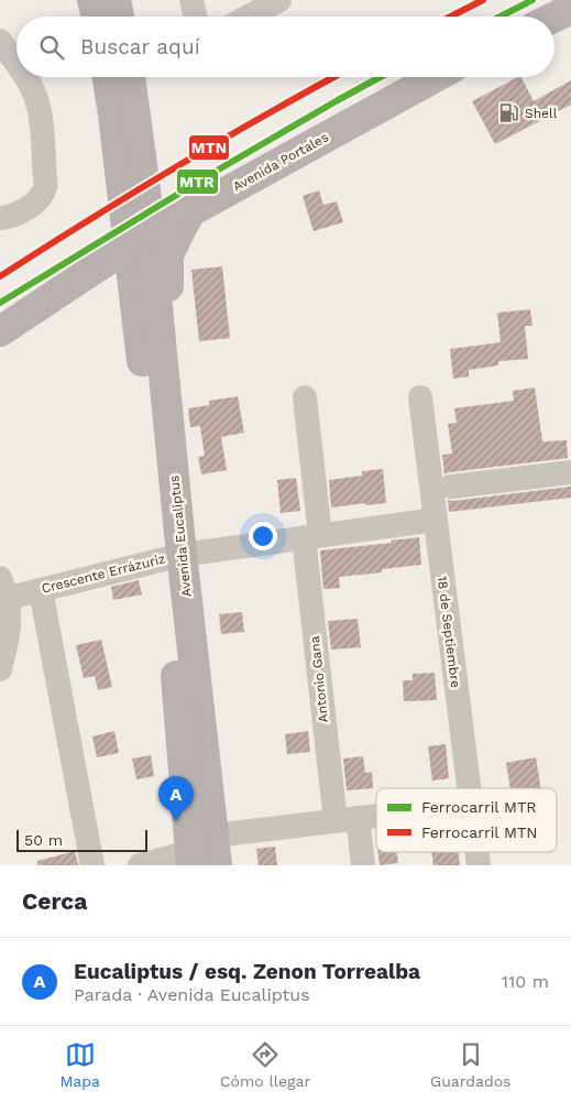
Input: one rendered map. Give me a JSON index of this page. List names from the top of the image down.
{
  "streets": {
    "main road": ["Avenida Portales", "Avenida Eucaliptus"],
    "street": ["Crescente Errázuriz", "18 de Septiembre", "Antonio Gana"]
  },
  "crossings": [
    ["Avenida Portales", "Avenida Eucaliptus"],
    ["Avenida Eucaliptus", "Crescente Errázuriz"],
    ["Crescente Errázuriz", "18 de Septiembre"],
    ["Crescente Errázuriz", "Antonio Gana"]
  ],
  "places": {
    "fuel station": ["Shell"]
  },
  "lines": ["rail line MTR", "rail line MTN"],
  "legend": ["Ferrocarril MTR", "Ferrocarril MTN"],
  "scale_bar": "50 m",
  "page": {
    "search": "Buscar aquí",
    "pins": "A",
    "scale": "50 m",
    "heading": "Cerca",
    "list": [
      {
        "mark": "A",
        "name": "Eucaliptus / esq. Zenon Torrealba",
        "note": "Parada · Avenida Eucaliptus",
        "value": "110 m"
      }
    ],
    "nav": ["Mapa", "Cómo llegar", "Guardados"]
  }
}
